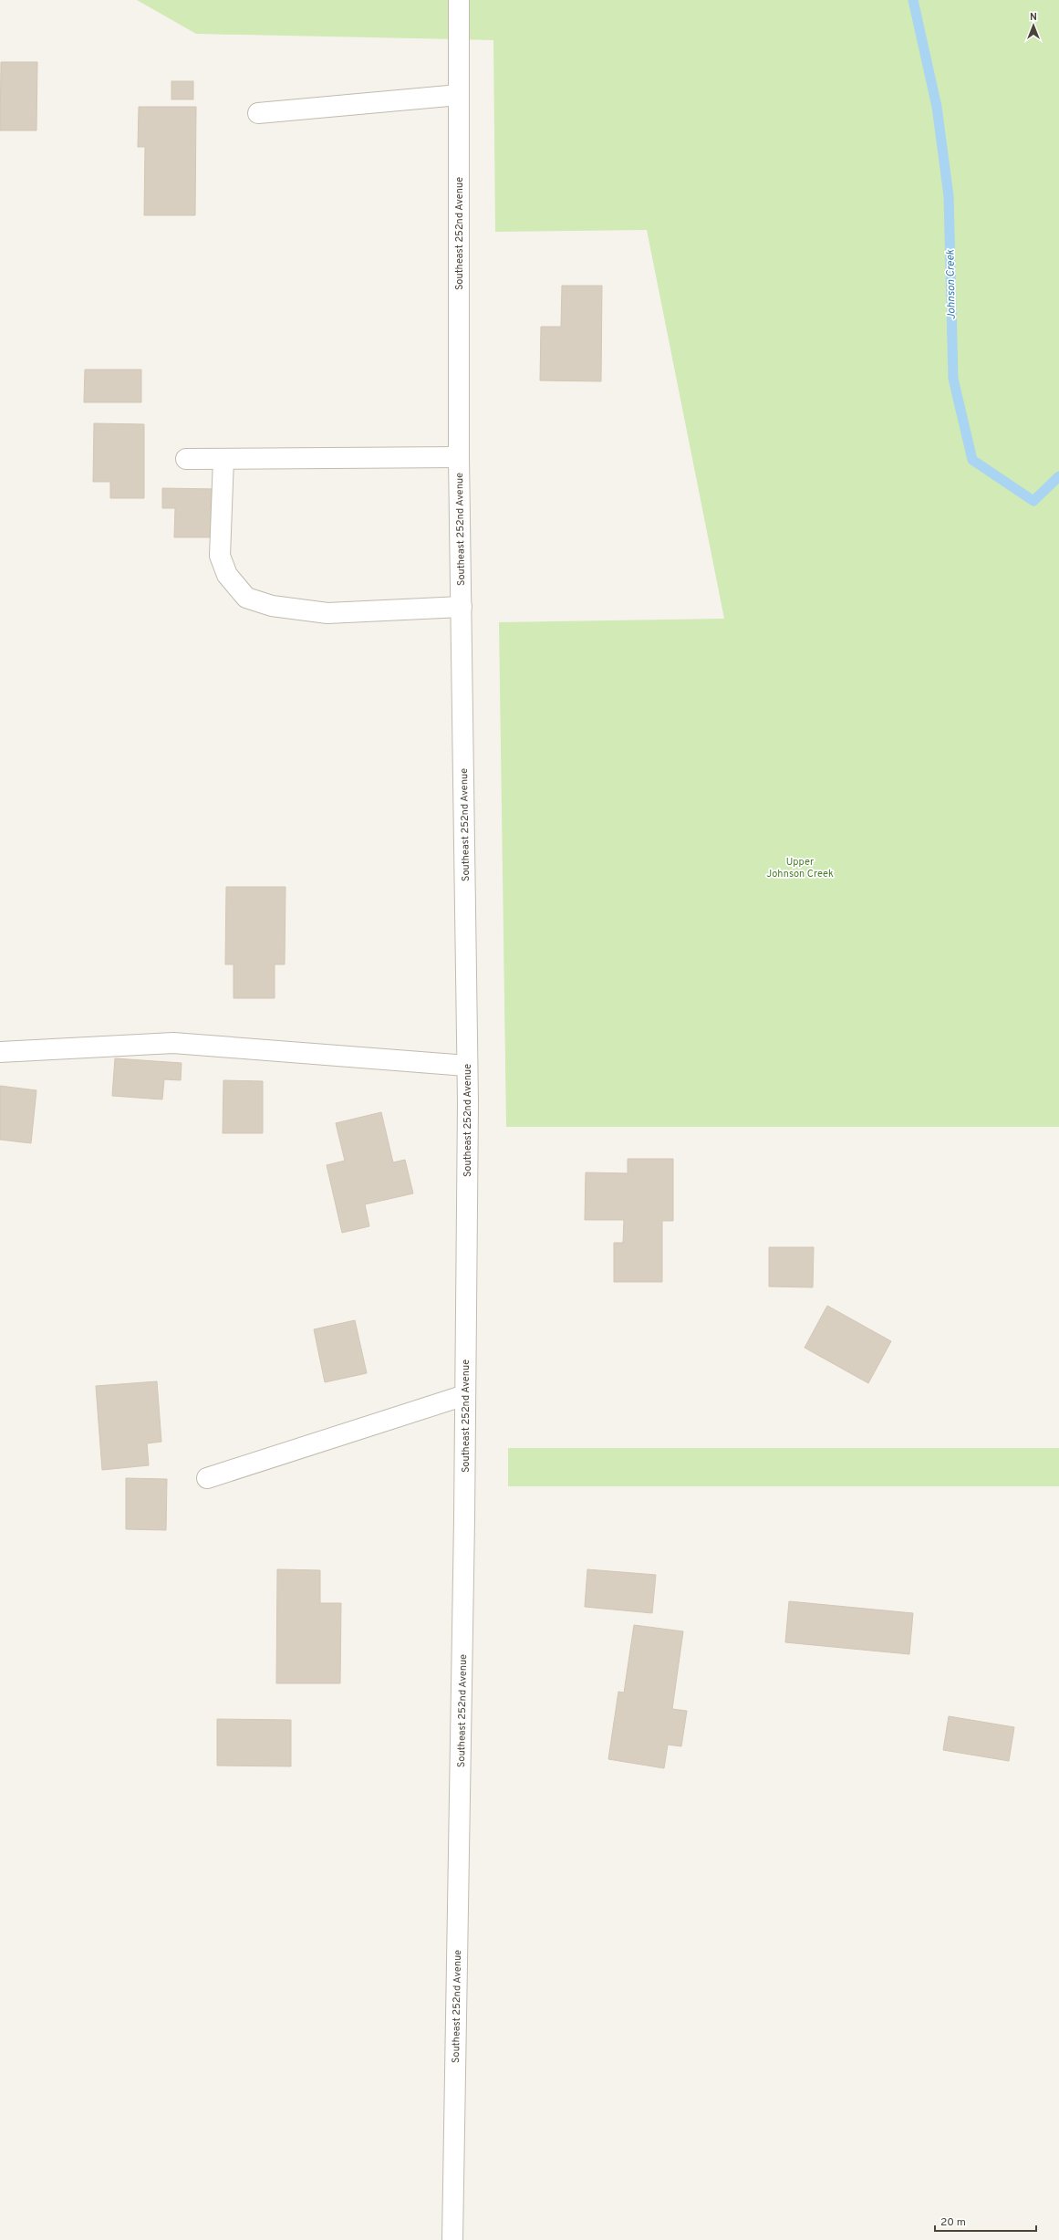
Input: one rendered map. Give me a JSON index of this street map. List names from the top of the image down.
{
  "streets": {
    "street": ["Southeast 252nd Avenue"]
  },
  "water": ["Johnson Creek"],
  "parks": ["Upper Johnson Creek"],
  "scale_bar": "20 m",
  "north": "top"
}
